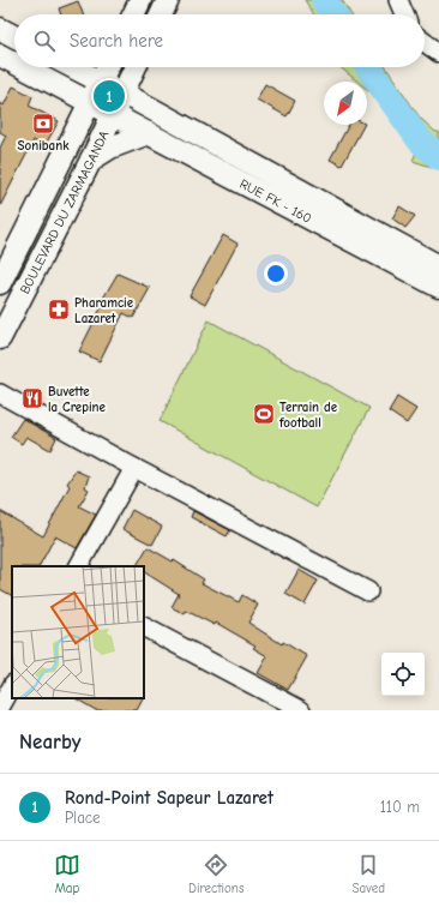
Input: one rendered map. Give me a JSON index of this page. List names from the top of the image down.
{
  "streets": {
    "main road": ["RUE FK - 160", "BOULEVARD DU ZARMAGANDA"]
  },
  "crossings": [
    ["RUE FK - 160", "BOULEVARD DU ZARMAGANDA"]
  ],
  "places": {
    "bank": ["Sonibank"],
    "pharmacy": ["Pharamcie Lazaret"],
    "restaurant": ["Buvette la Crepine"],
    "sports": ["Terrain de football"]
  },
  "north": "bottom left",
  "page": {
    "search": "Search here",
    "pins": "1",
    "heading": "Nearby",
    "list": [
      {
        "mark": "1",
        "name": "Rond-Point Sapeur Lazaret",
        "note": "Place",
        "value": "110 m"
      }
    ],
    "nav": ["Map", "Directions", "Saved"]
  }
}
